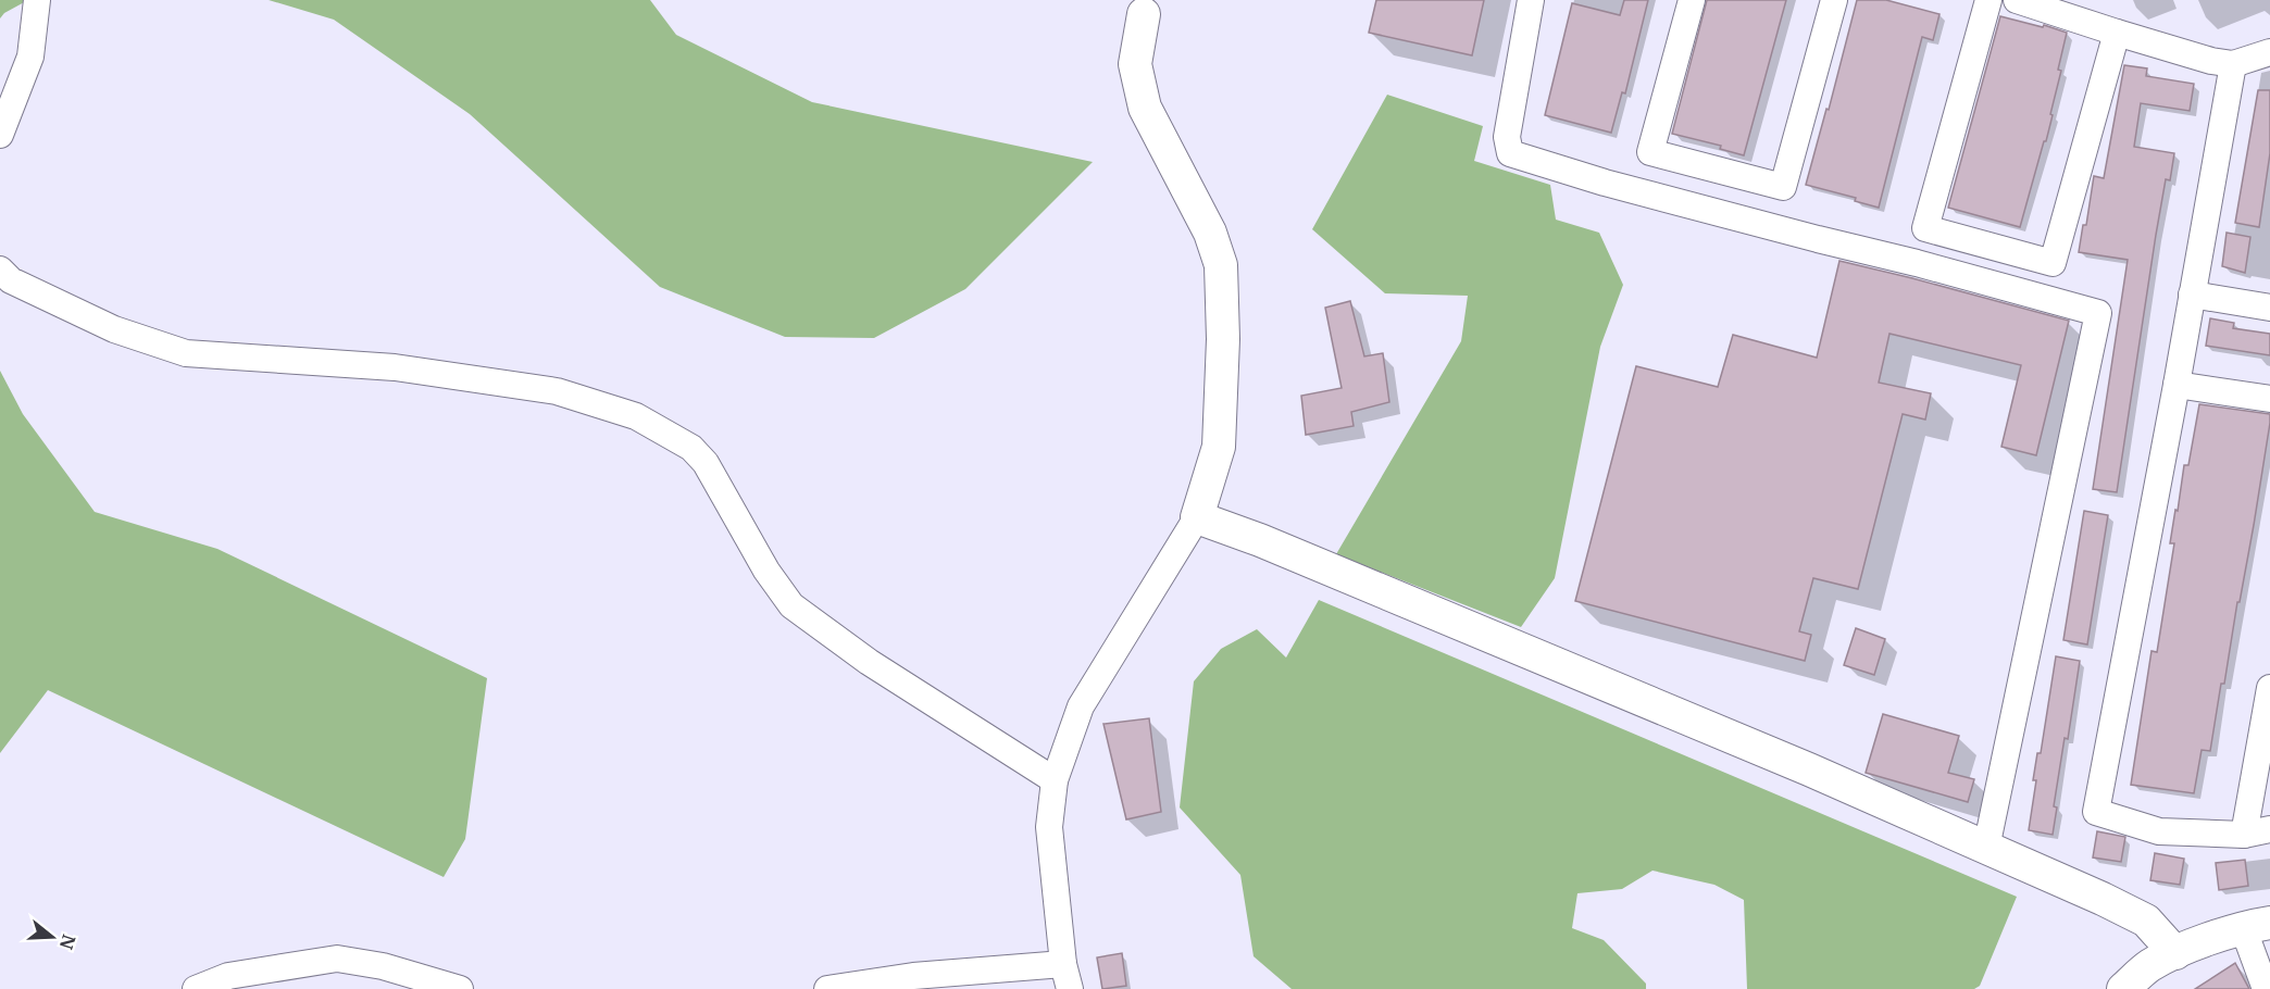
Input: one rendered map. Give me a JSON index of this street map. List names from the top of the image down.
{
  "north": "right"
}
